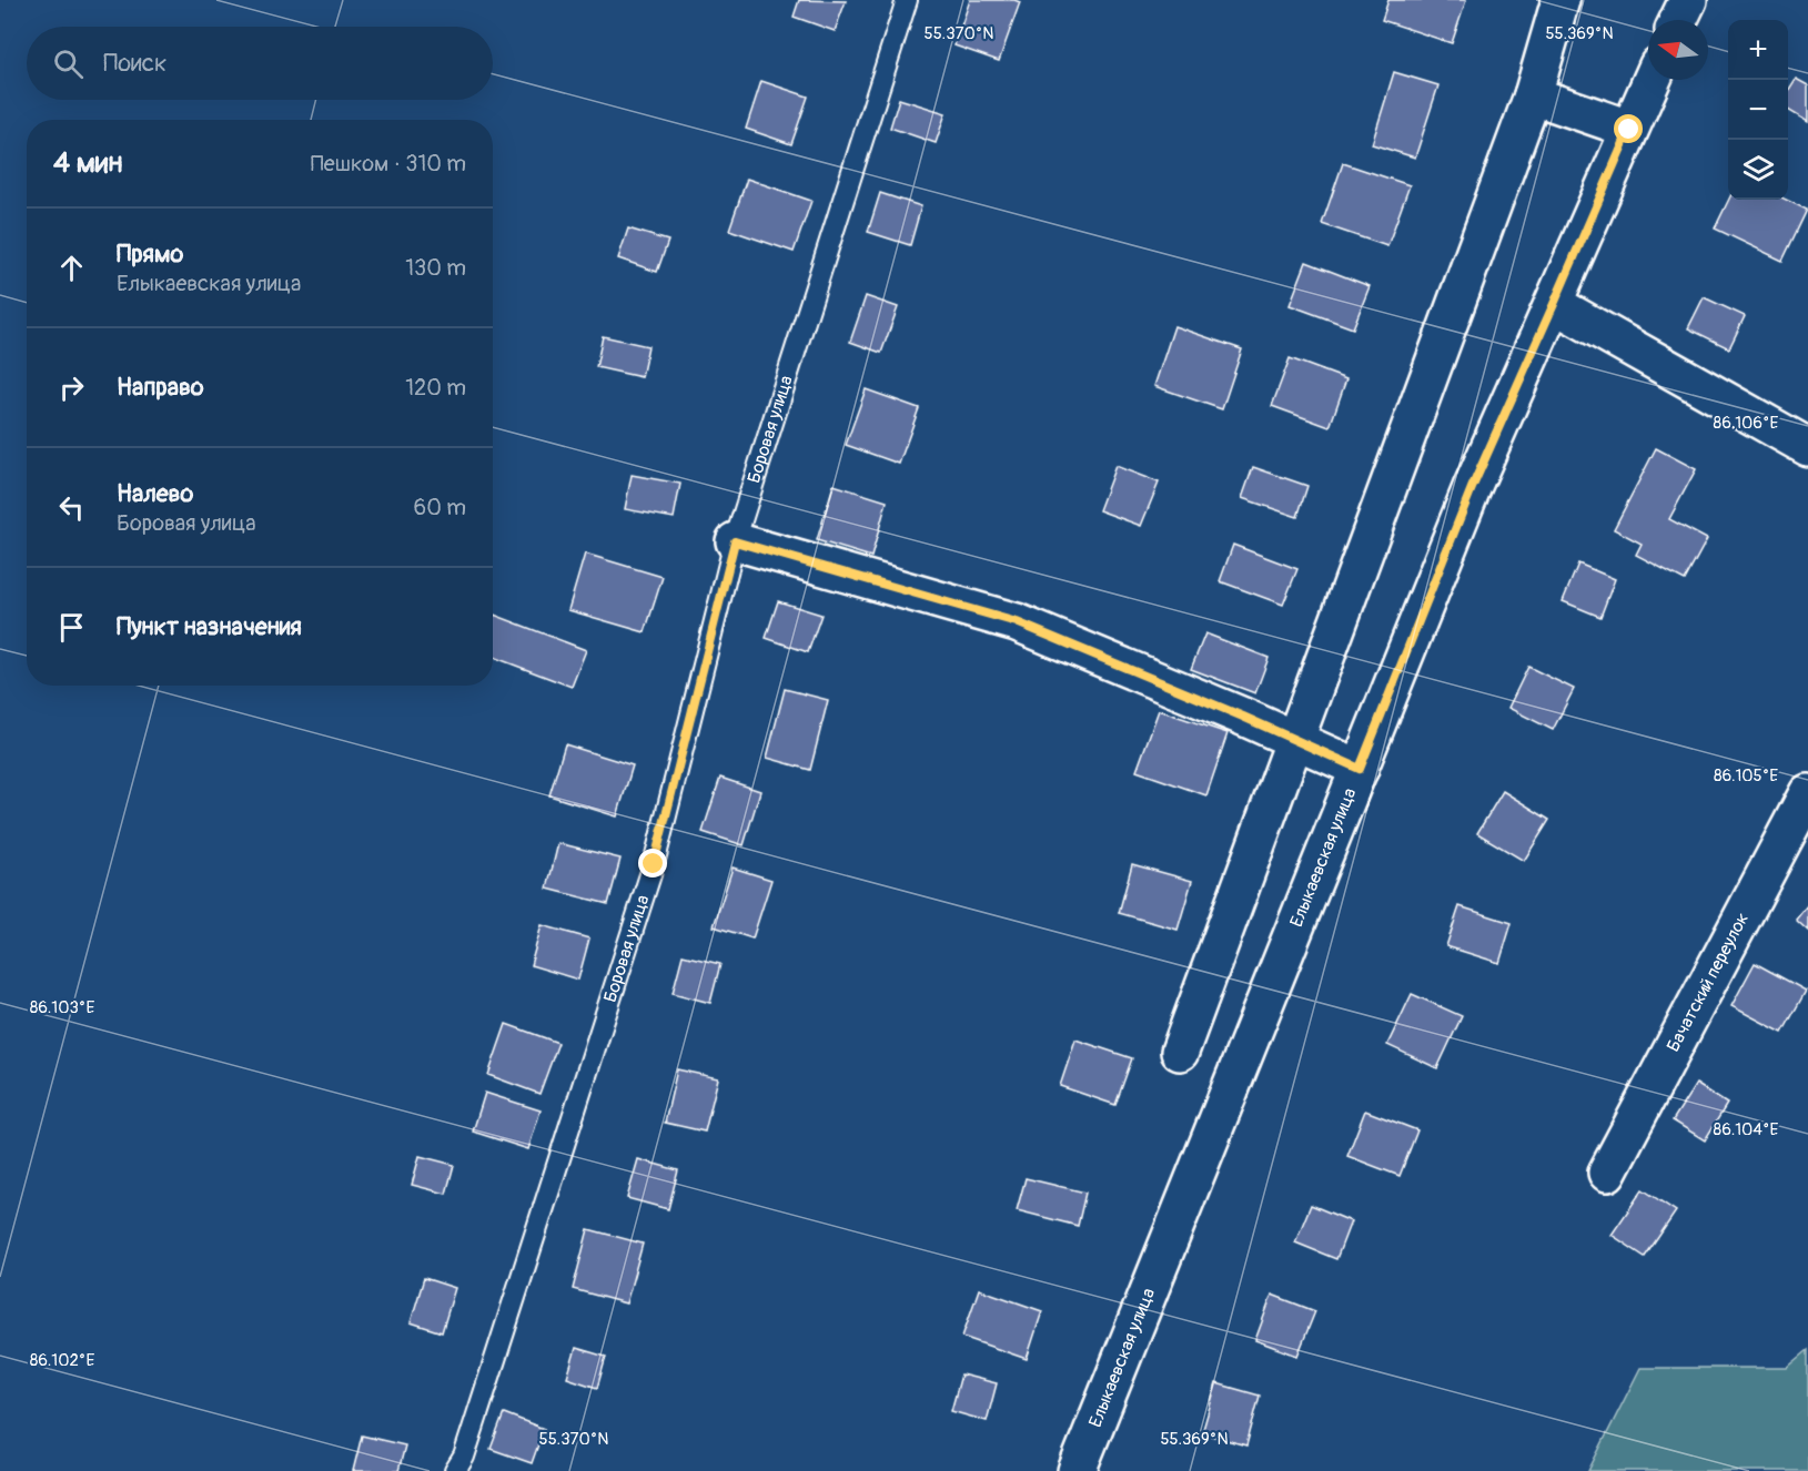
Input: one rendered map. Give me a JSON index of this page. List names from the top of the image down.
{
  "streets": {
    "street": ["Елыкаевская улица", "Бачатский переулок"],
    "lane": ["Боровая улица"]
  },
  "north": "left",
  "page": {
    "map_buttons": ["+", "−"],
    "search": "Поиск",
    "heading": ["4 мин", "Пешком · 310 m"],
    "list": [
      ["Прямо", "Елыкаевская улица", "130 m"],
      ["Направо", "120 m"],
      ["Налево", "Боровая улица", "60 m"],
      "Пункт назначения"
    ]
  },
  "coordinates": [
    "55.370°N",
    "55.369°N",
    "86.106°E",
    "86.105°E",
    "86.103°E",
    "86.104°E",
    "86.102°E"
  ]
}
